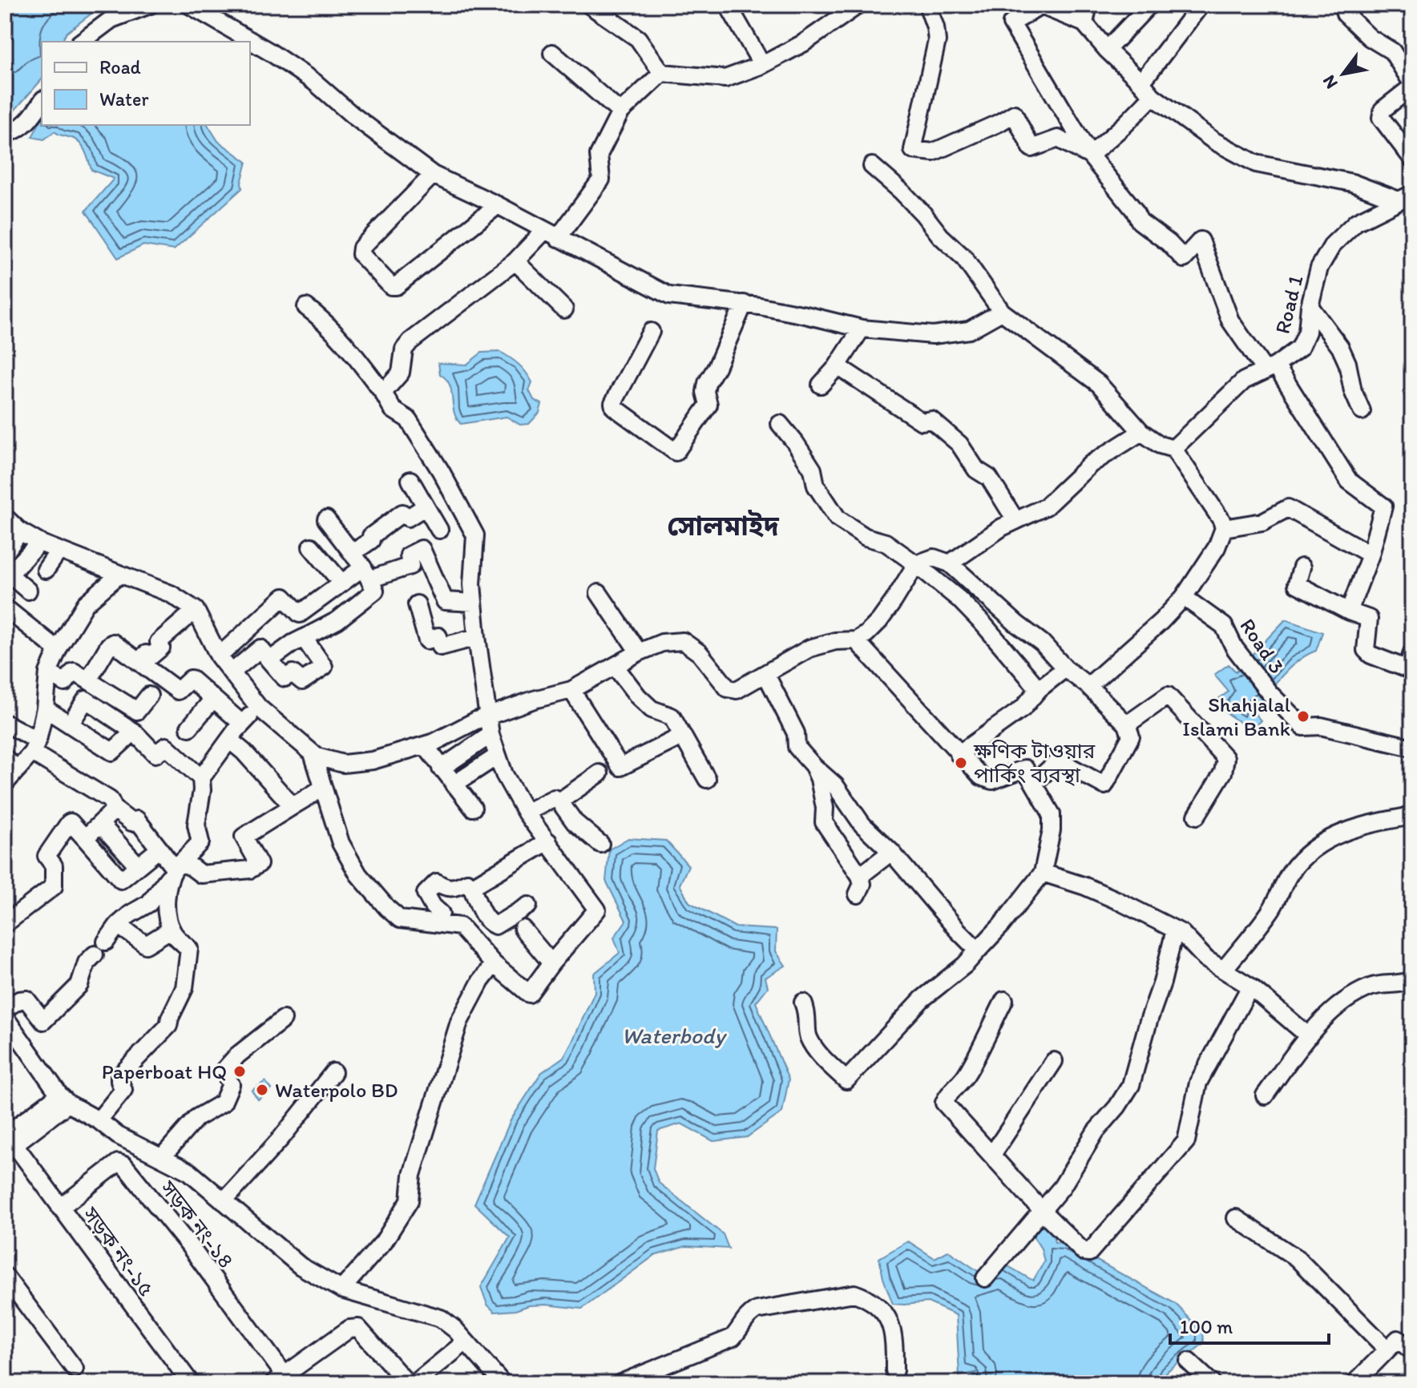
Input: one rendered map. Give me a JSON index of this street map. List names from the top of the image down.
{
  "streets": {
    "street": [
      "Road 1",
      "Road 3",
      "সড়ক নং-১৪",
      "সড়ক নং-১৫"
    ]
  },
  "crossings": [
    ["সড়ক নং-১৪", "সড়ক নং-১৫"]
  ],
  "districts": ["সোলমাইদ"],
  "water": ["Waterbody"],
  "places": [
    "Shahjalal Islami Bank",
    "ক্ষণিক টাওয়ার পার্কিং ব্যবস্থা",
    "Paperboat HQ",
    "Waterpolo BD"
  ],
  "legend": ["Road", "Water"],
  "scale_bar": "100 m",
  "north": "bottom left"
}
